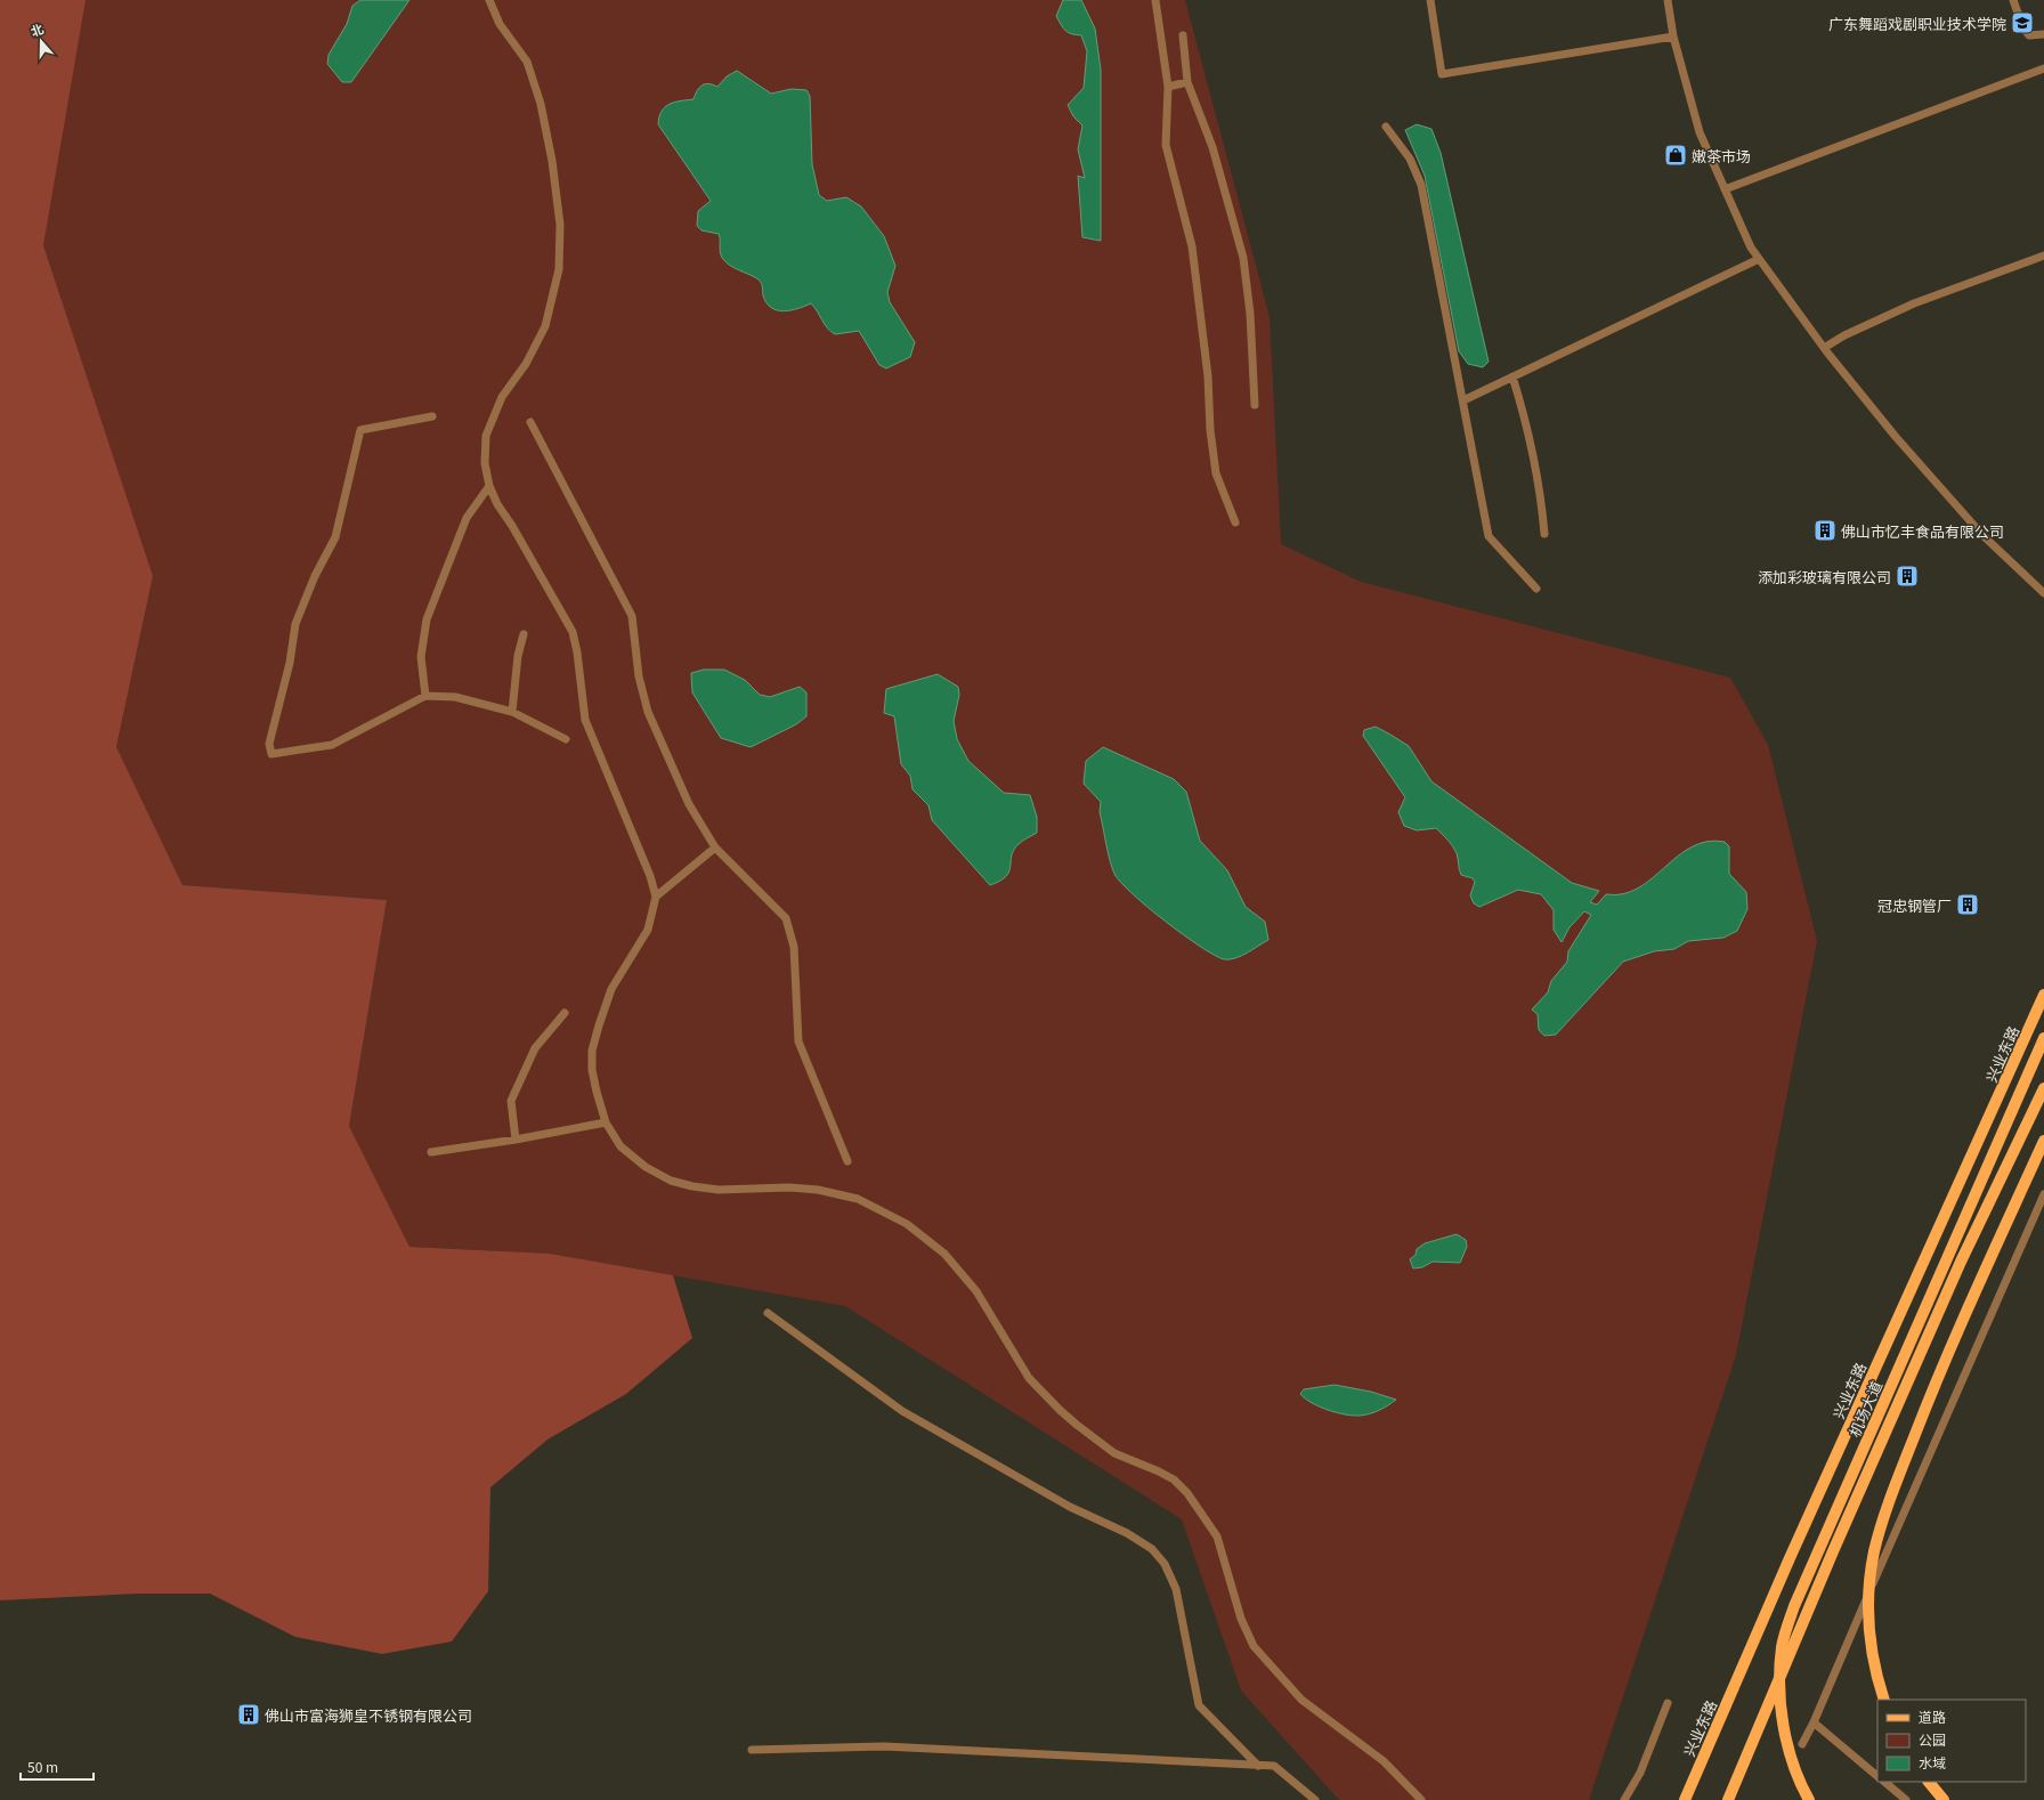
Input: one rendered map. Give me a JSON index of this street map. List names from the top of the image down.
{
  "streets": {
    "main road": ["兴业东路", "机场大道"]
  },
  "places": {
    "school or university": ["广东舞蹈戏剧职业技术学院"],
    "shop": ["嫩茶市场"],
    "building": [
      "佛山市忆丰食品有限公司",
      "添加彩玻璃有限公司",
      "冠忠钢管厂",
      "佛山市富海狮皇不锈钢有限公司"
    ]
  },
  "legend": ["道路", "公园", "水域"],
  "scale_bar": "50 m",
  "north": "top"
}
